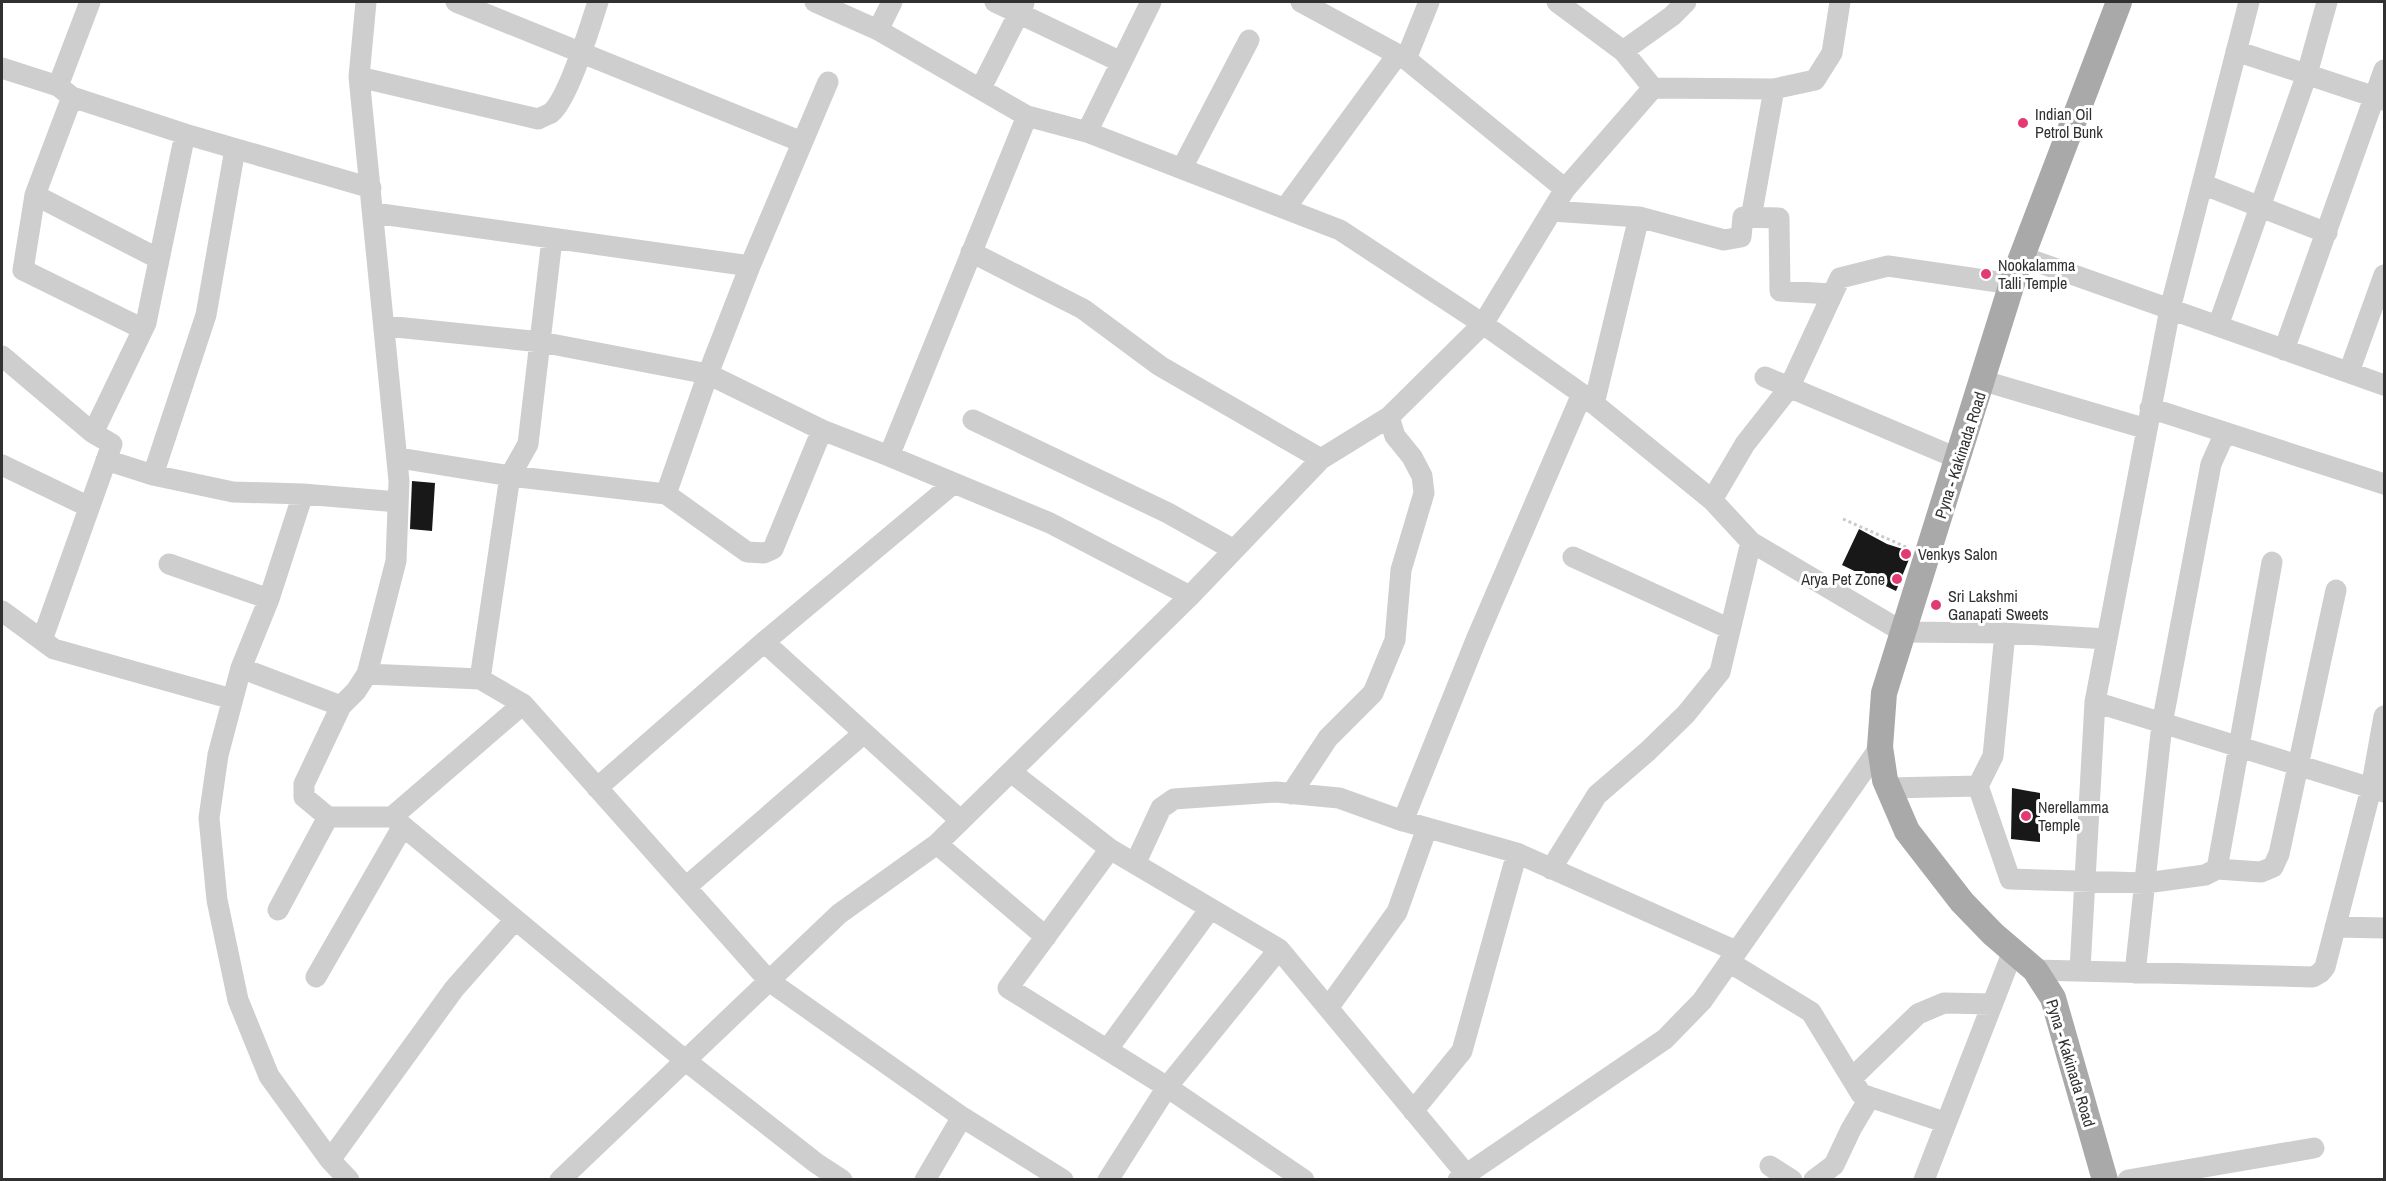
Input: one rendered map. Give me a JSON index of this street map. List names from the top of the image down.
{
  "streets": {
    "main road": ["Pyna - Kakinada Road"]
  },
  "places": [
    "Indian Oil Petrol Bunk",
    "Nookalamma Talli Temple",
    "Venkys Salon",
    "Arya Pet Zone",
    "Sri Lakshmi Ganapati Sweets",
    "Nerellamma Temple"
  ]
}
